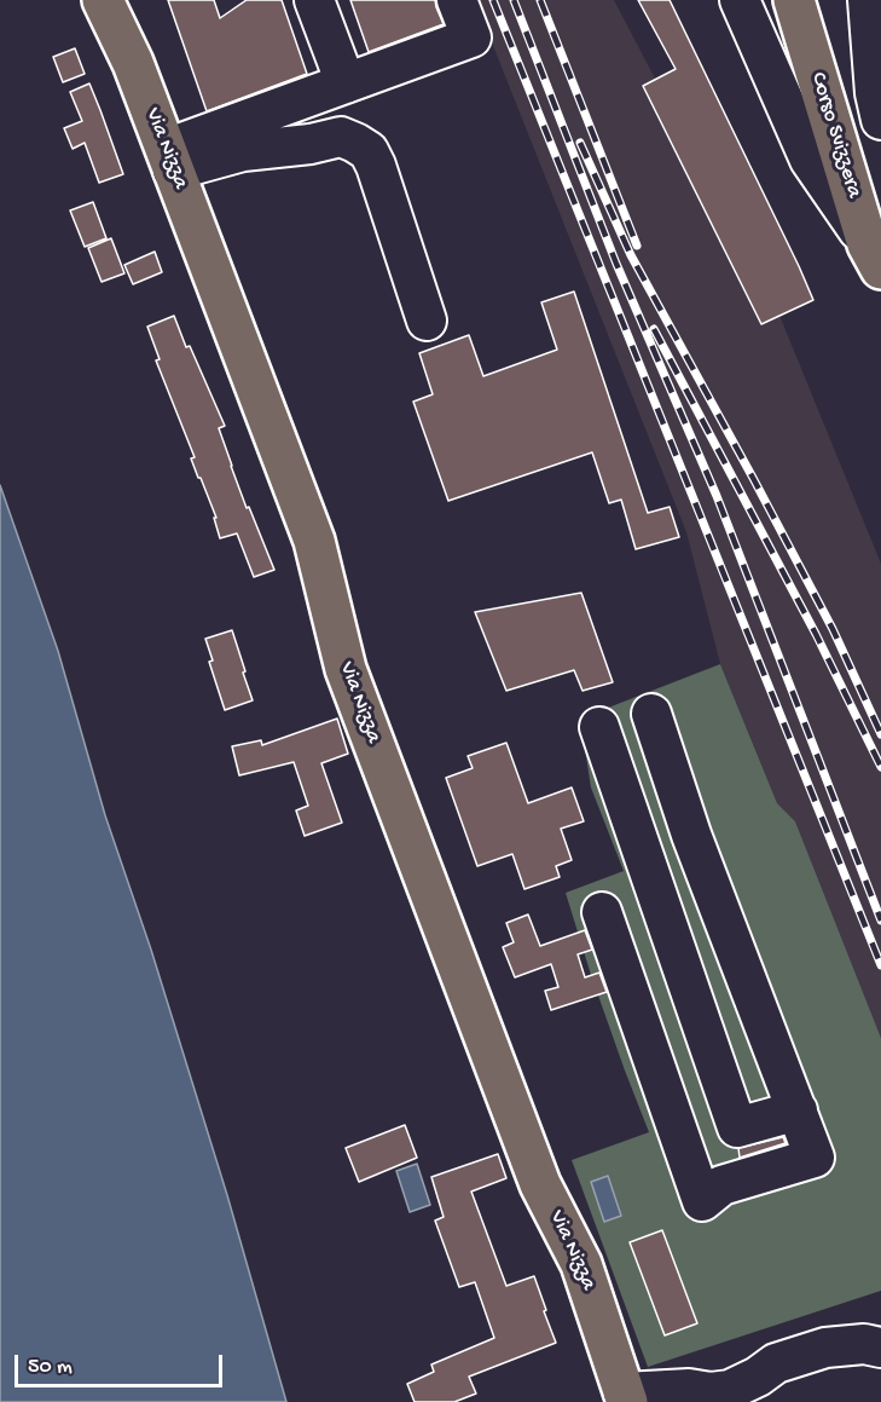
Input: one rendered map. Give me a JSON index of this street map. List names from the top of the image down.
{
  "streets": {
    "main road": ["Corso Svizzera", "Via Nizza"]
  },
  "scale_bar": "50 m"
}
